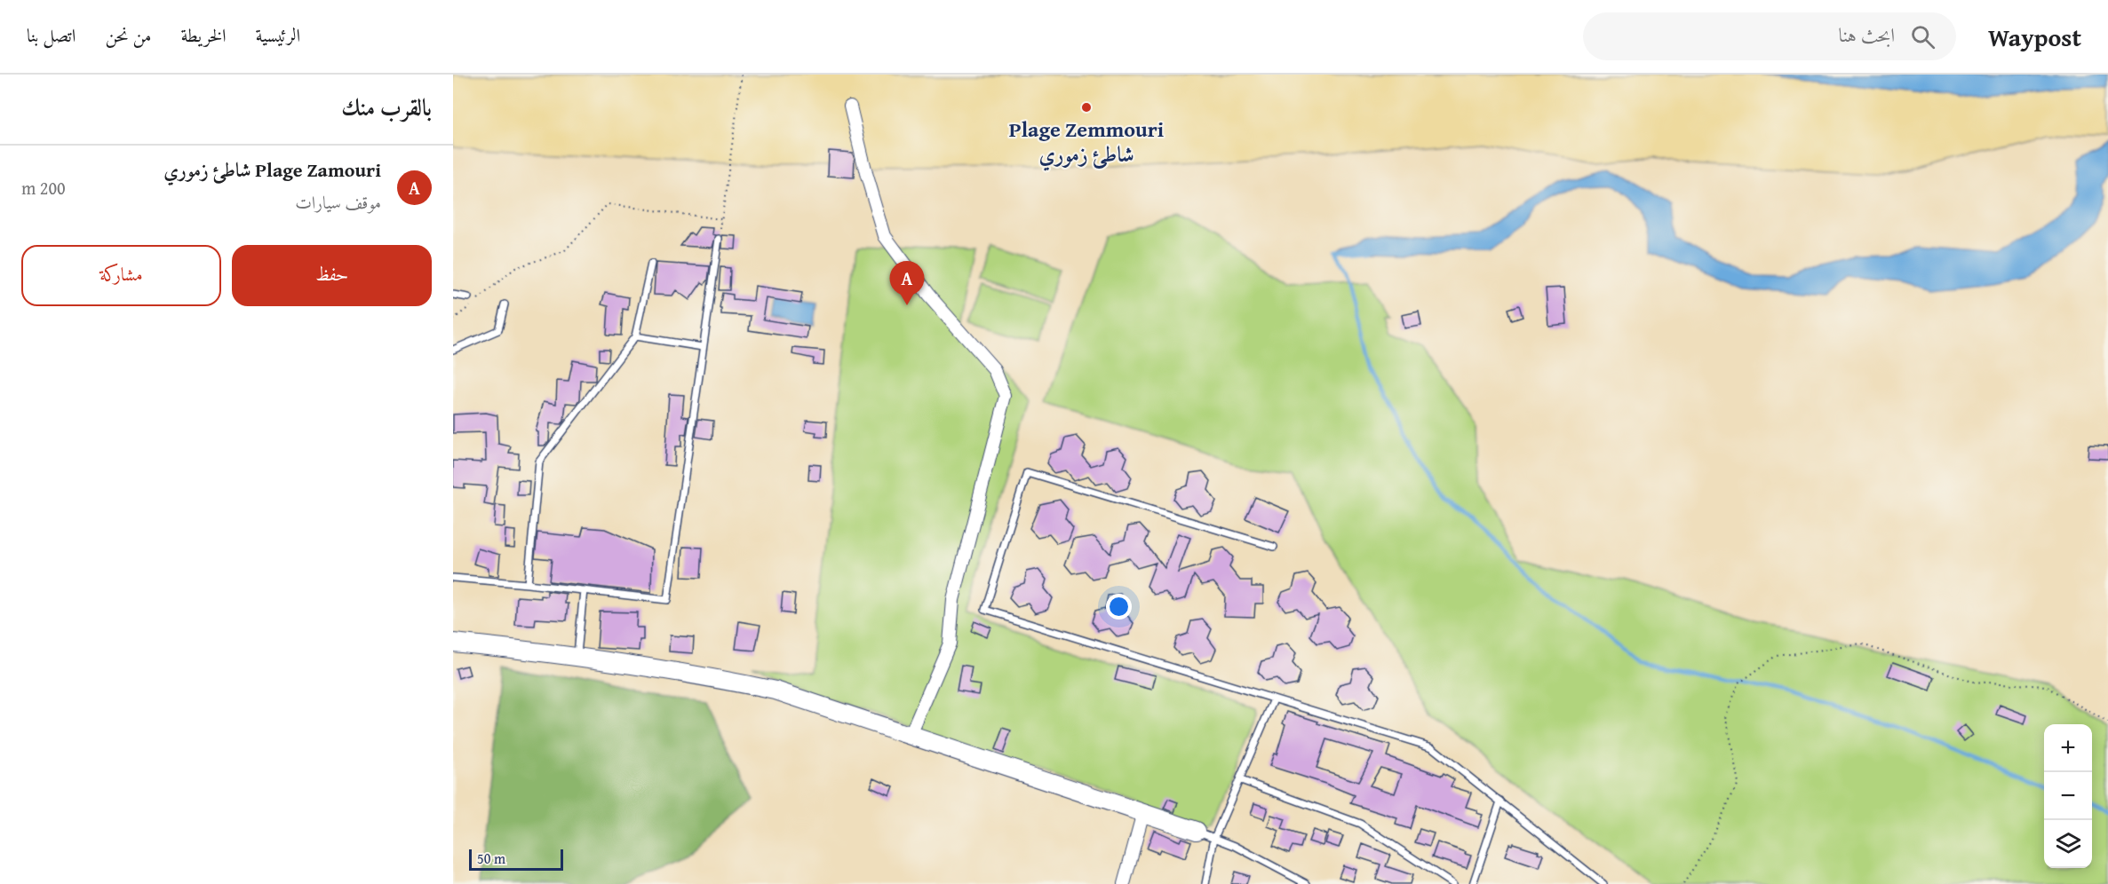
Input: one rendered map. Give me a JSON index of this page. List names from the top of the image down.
{
  "places": ["Plage Zemmouri شاطئ زموري"],
  "scale_bar": "50 m",
  "page": {
    "header": "Waypost",
    "search": "ابحث هنا",
    "nav": [
      "الرئيسية",
      "الخريطة",
      "من نحن",
      "اتصل بنا"
    ],
    "heading": "بالقرب منك",
    "list": [
      {
        "mark": "A",
        "name": "Plage Zamouri شاطئ زموري",
        "note": "موقف سيارات",
        "value": "200 m"
      }
    ],
    "buttons": ["حفظ", "مشاركة"],
    "pins": "A",
    "map_buttons": ["+", "−"],
    "scale": "50 m"
  }
}
